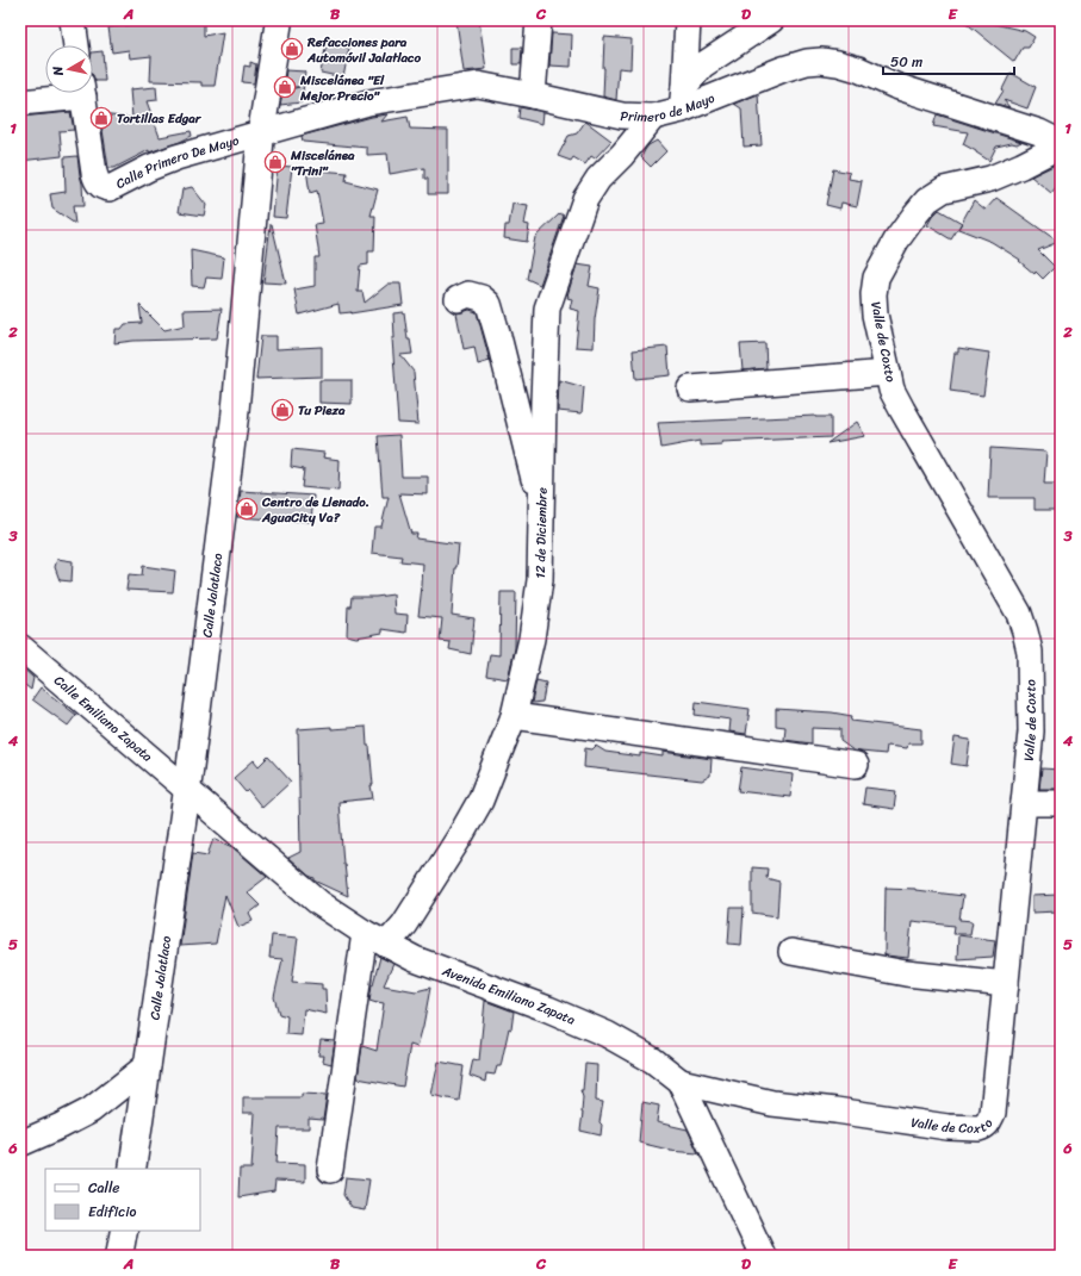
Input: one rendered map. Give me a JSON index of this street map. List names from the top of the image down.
{
  "streets": {
    "main road": ["Calle Jalatlaco"],
    "street": [
      "Primero de Mayo",
      "Calle Primero De Mayo",
      "Valle de Coxto",
      "12 de Diciembre",
      "Calle Emiliano Zapata",
      "Avenida Emiliano Zapata"
    ]
  },
  "crossings": [
    ["Primero de Mayo", "Calle Primero De Mayo"],
    ["Primero de Mayo", "Valle de Coxto"],
    ["Primero de Mayo", "12 de Diciembre"],
    ["Primero de Mayo", "Calle Jalatlaco"],
    ["Calle Primero De Mayo", "Calle Jalatlaco"],
    ["Valle de Coxto", "Avenida Emiliano Zapata"],
    ["12 de Diciembre", "Avenida Emiliano Zapata"],
    ["Calle Jalatlaco", "Calle Emiliano Zapata"],
    ["Calle Jalatlaco", "Avenida Emiliano Zapata"],
    ["Calle Emiliano Zapata", "Avenida Emiliano Zapata"]
  ],
  "places": {
    "shop": [
      "Refacciones para Automóvil Jalatlaco",
      "Miscelánea \"El Mejor Precio\"",
      "Tortillas Edgar",
      "Miscelánea \"Trini\"",
      "Tu Pieza",
      "Centro de Llenado. AguaCity Va?"
    ]
  },
  "legend": ["Calle", "Edificio"],
  "scale_bar": "50 m",
  "north": "left",
  "grid": {
    "columns": [
      "A",
      "B",
      "C",
      "D",
      "E"
    ],
    "rows": [
      "1",
      "2",
      "3",
      "4",
      "5",
      "6"
    ]
  }
}
